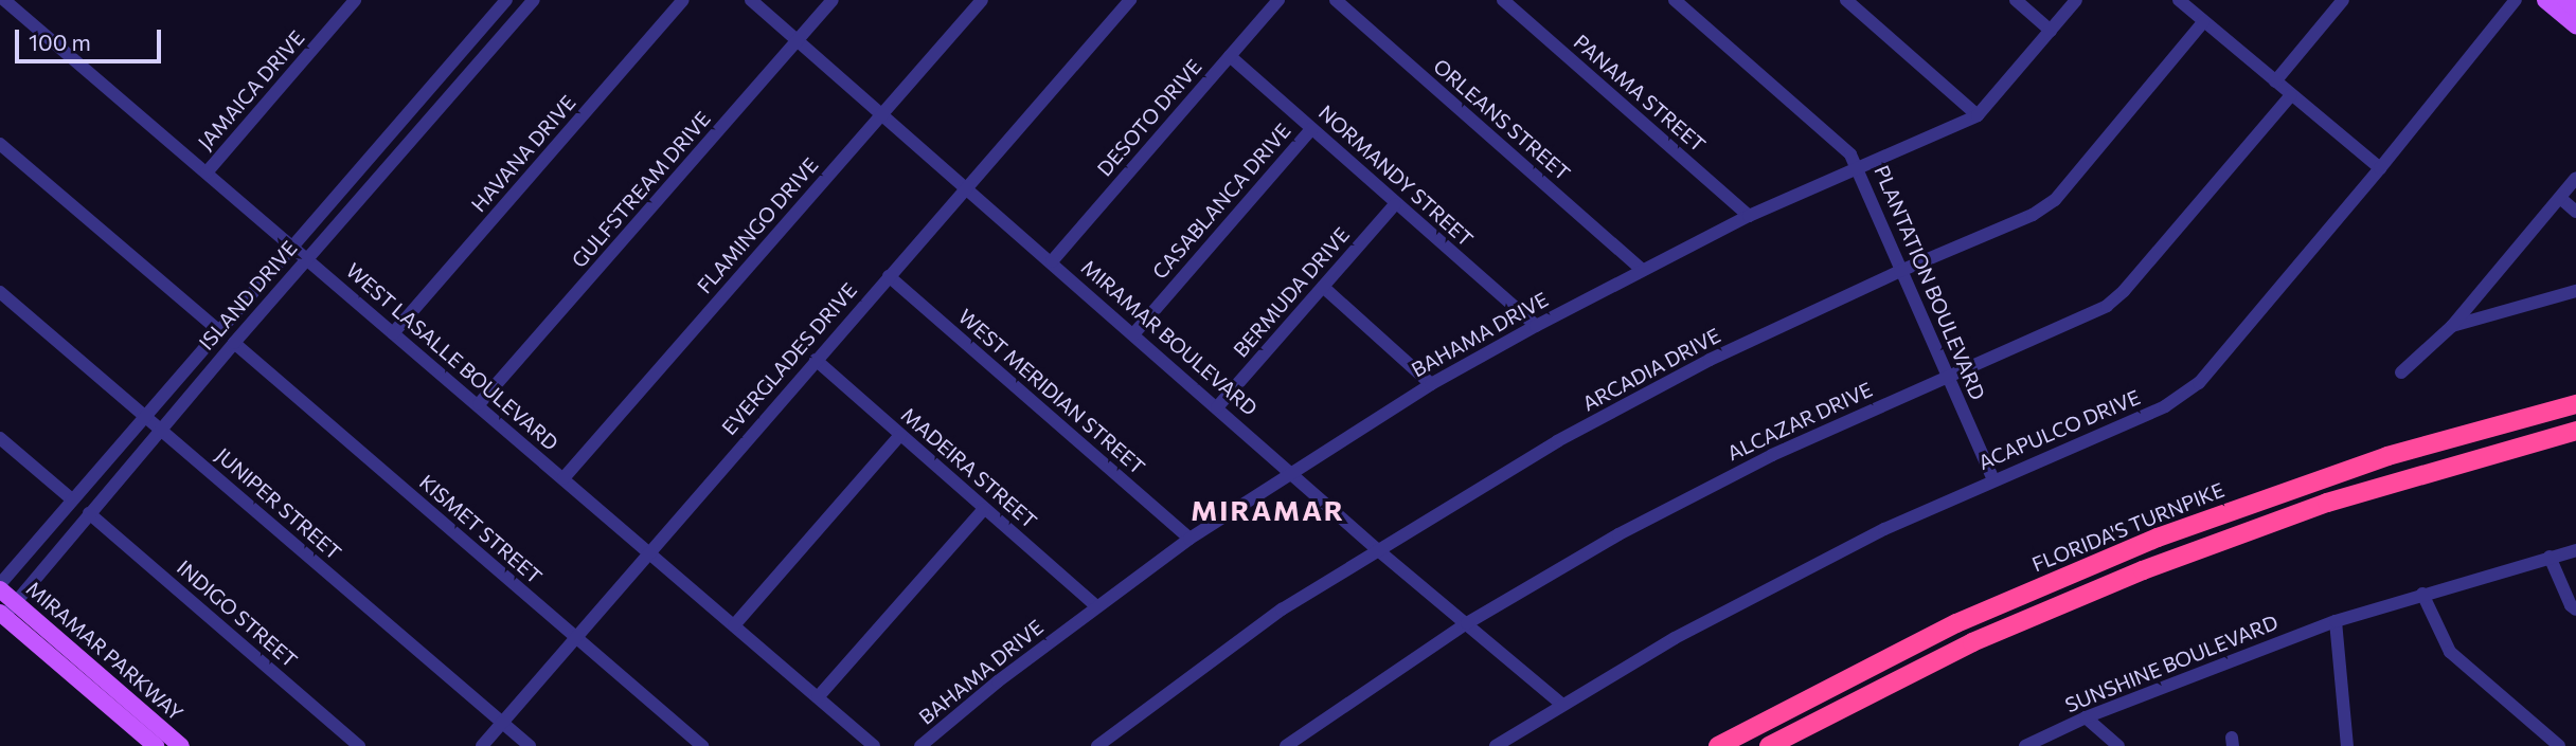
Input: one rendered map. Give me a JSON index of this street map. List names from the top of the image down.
{
  "streets": {
    "highway": ["FLORIDA'S TURNPIKE"],
    "main road": ["MIRAMAR PARKWAY"],
    "street": [
      "JAMAICA DRIVE",
      "PANAMA STREET",
      "DESOTO DRIVE",
      "ORLEANS STREET",
      "HAVANA DRIVE",
      "NORMANDY STREET",
      "GULFSTREAM DRIVE",
      "CASABLANCA DRIVE",
      "FLAMINGO DRIVE",
      "PLANTATION BOULEVARD",
      "BERMUDA DRIVE",
      "ISLAND DRIVE",
      "BAHAMA DRIVE",
      "MIRAMAR BOULEVARD",
      "WEST LASALLE BOULEVARD",
      "EVERGLADES DRIVE",
      "ARCADIA DRIVE",
      "WEST MERIDIAN STREET",
      "ALCAZAR DRIVE",
      "ACAPULCO DRIVE",
      "MADEIRA STREET",
      "JUNIPER STREET",
      "KISMET STREET",
      "INDIGO STREET",
      "SUNSHINE BOULEVARD"
    ]
  },
  "crossings": [
    ["JAMAICA DRIVE", "WEST LASALLE BOULEVARD"],
    ["PANAMA STREET", "BAHAMA DRIVE"],
    ["DESOTO DRIVE", "NORMANDY STREET"],
    ["DESOTO DRIVE", "MIRAMAR BOULEVARD"],
    ["ORLEANS STREET", "BAHAMA DRIVE"],
    ["HAVANA DRIVE", "WEST LASALLE BOULEVARD"],
    ["NORMANDY STREET", "CASABLANCA DRIVE"],
    ["NORMANDY STREET", "BERMUDA DRIVE"],
    ["NORMANDY STREET", "BAHAMA DRIVE"],
    ["GULFSTREAM DRIVE", "MIRAMAR BOULEVARD"],
    ["GULFSTREAM DRIVE", "WEST LASALLE BOULEVARD"],
    ["CASABLANCA DRIVE", "MIRAMAR BOULEVARD"],
    ["FLAMINGO DRIVE", "MIRAMAR BOULEVARD"],
    ["FLAMINGO DRIVE", "WEST LASALLE BOULEVARD"],
    ["PLANTATION BOULEVARD", "BAHAMA DRIVE"],
    ["PLANTATION BOULEVARD", "ARCADIA DRIVE"],
    ["PLANTATION BOULEVARD", "ALCAZAR DRIVE"],
    ["PLANTATION BOULEVARD", "ACAPULCO DRIVE"],
    ["BERMUDA DRIVE", "MIRAMAR BOULEVARD"],
    ["ISLAND DRIVE", "WEST LASALLE BOULEVARD"],
    ["ISLAND DRIVE", "JUNIPER STREET"],
    ["ISLAND DRIVE", "KISMET STREET"],
    ["ISLAND DRIVE", "INDIGO STREET"],
    ["ISLAND DRIVE", "MIRAMAR PARKWAY"],
    ["BAHAMA DRIVE", "MIRAMAR BOULEVARD"],
    ["BAHAMA DRIVE", "WEST MERIDIAN STREET"],
    ["BAHAMA DRIVE", "MADEIRA STREET"],
    ["MIRAMAR BOULEVARD", "EVERGLADES DRIVE"],
    ["MIRAMAR BOULEVARD", "ARCADIA DRIVE"],
    ["MIRAMAR BOULEVARD", "ALCAZAR DRIVE"],
    ["MIRAMAR BOULEVARD", "ACAPULCO DRIVE"],
    ["WEST LASALLE BOULEVARD", "EVERGLADES DRIVE"],
    ["EVERGLADES DRIVE", "WEST MERIDIAN STREET"],
    ["EVERGLADES DRIVE", "MADEIRA STREET"],
    ["EVERGLADES DRIVE", "JUNIPER STREET"],
    ["EVERGLADES DRIVE", "KISMET STREET"]
  ],
  "districts": ["MIRAMAR"],
  "scale_bar": "100 m"
}
